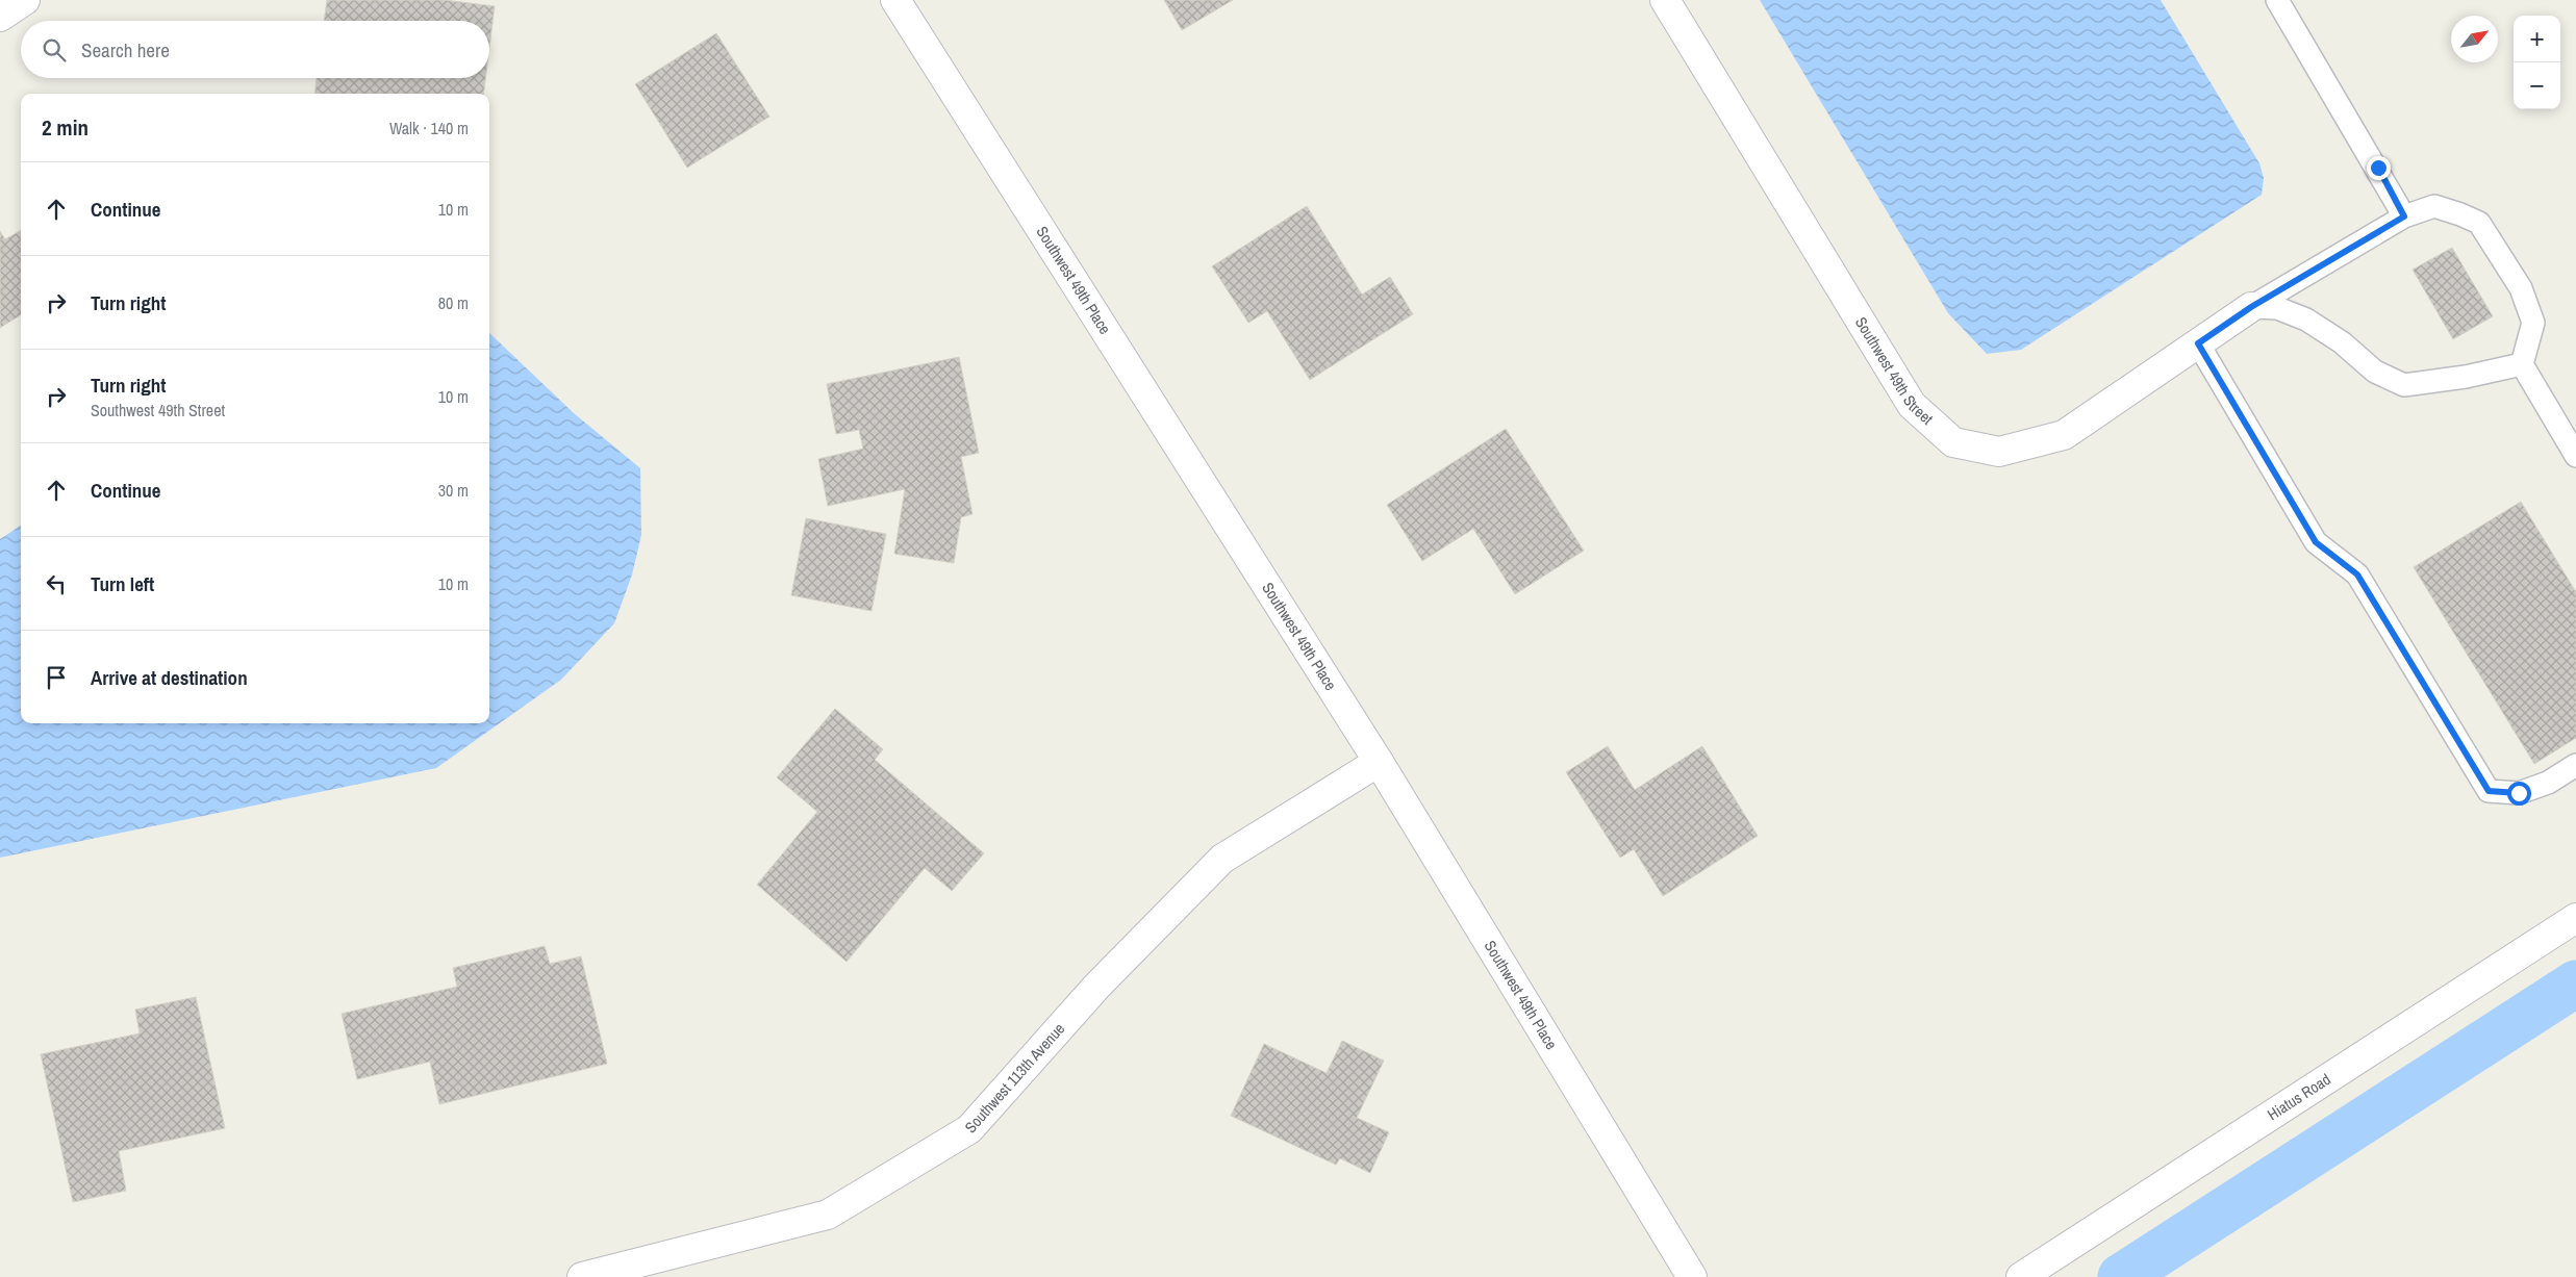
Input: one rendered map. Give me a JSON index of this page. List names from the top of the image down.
{
  "streets": {
    "street": [
      "Southwest 49th Place",
      "Southwest 49th Street",
      "Southwest 113th Avenue",
      "Hiatus Road"
    ]
  },
  "crossings": [
    ["Southwest 49th Place", "Southwest 113th Avenue"]
  ],
  "north": "top right",
  "page": {
    "map_buttons": ["+", "−"],
    "search": "Search here",
    "heading": ["2 min", "Walk · 140 m"],
    "list": [
      ["Continue", "10 m"],
      ["Turn right", "80 m"],
      ["Turn right", "Southwest 49th Street", "10 m"],
      ["Continue", "30 m"],
      ["Turn left", "10 m"],
      "Arrive at destination"
    ]
  }
}
